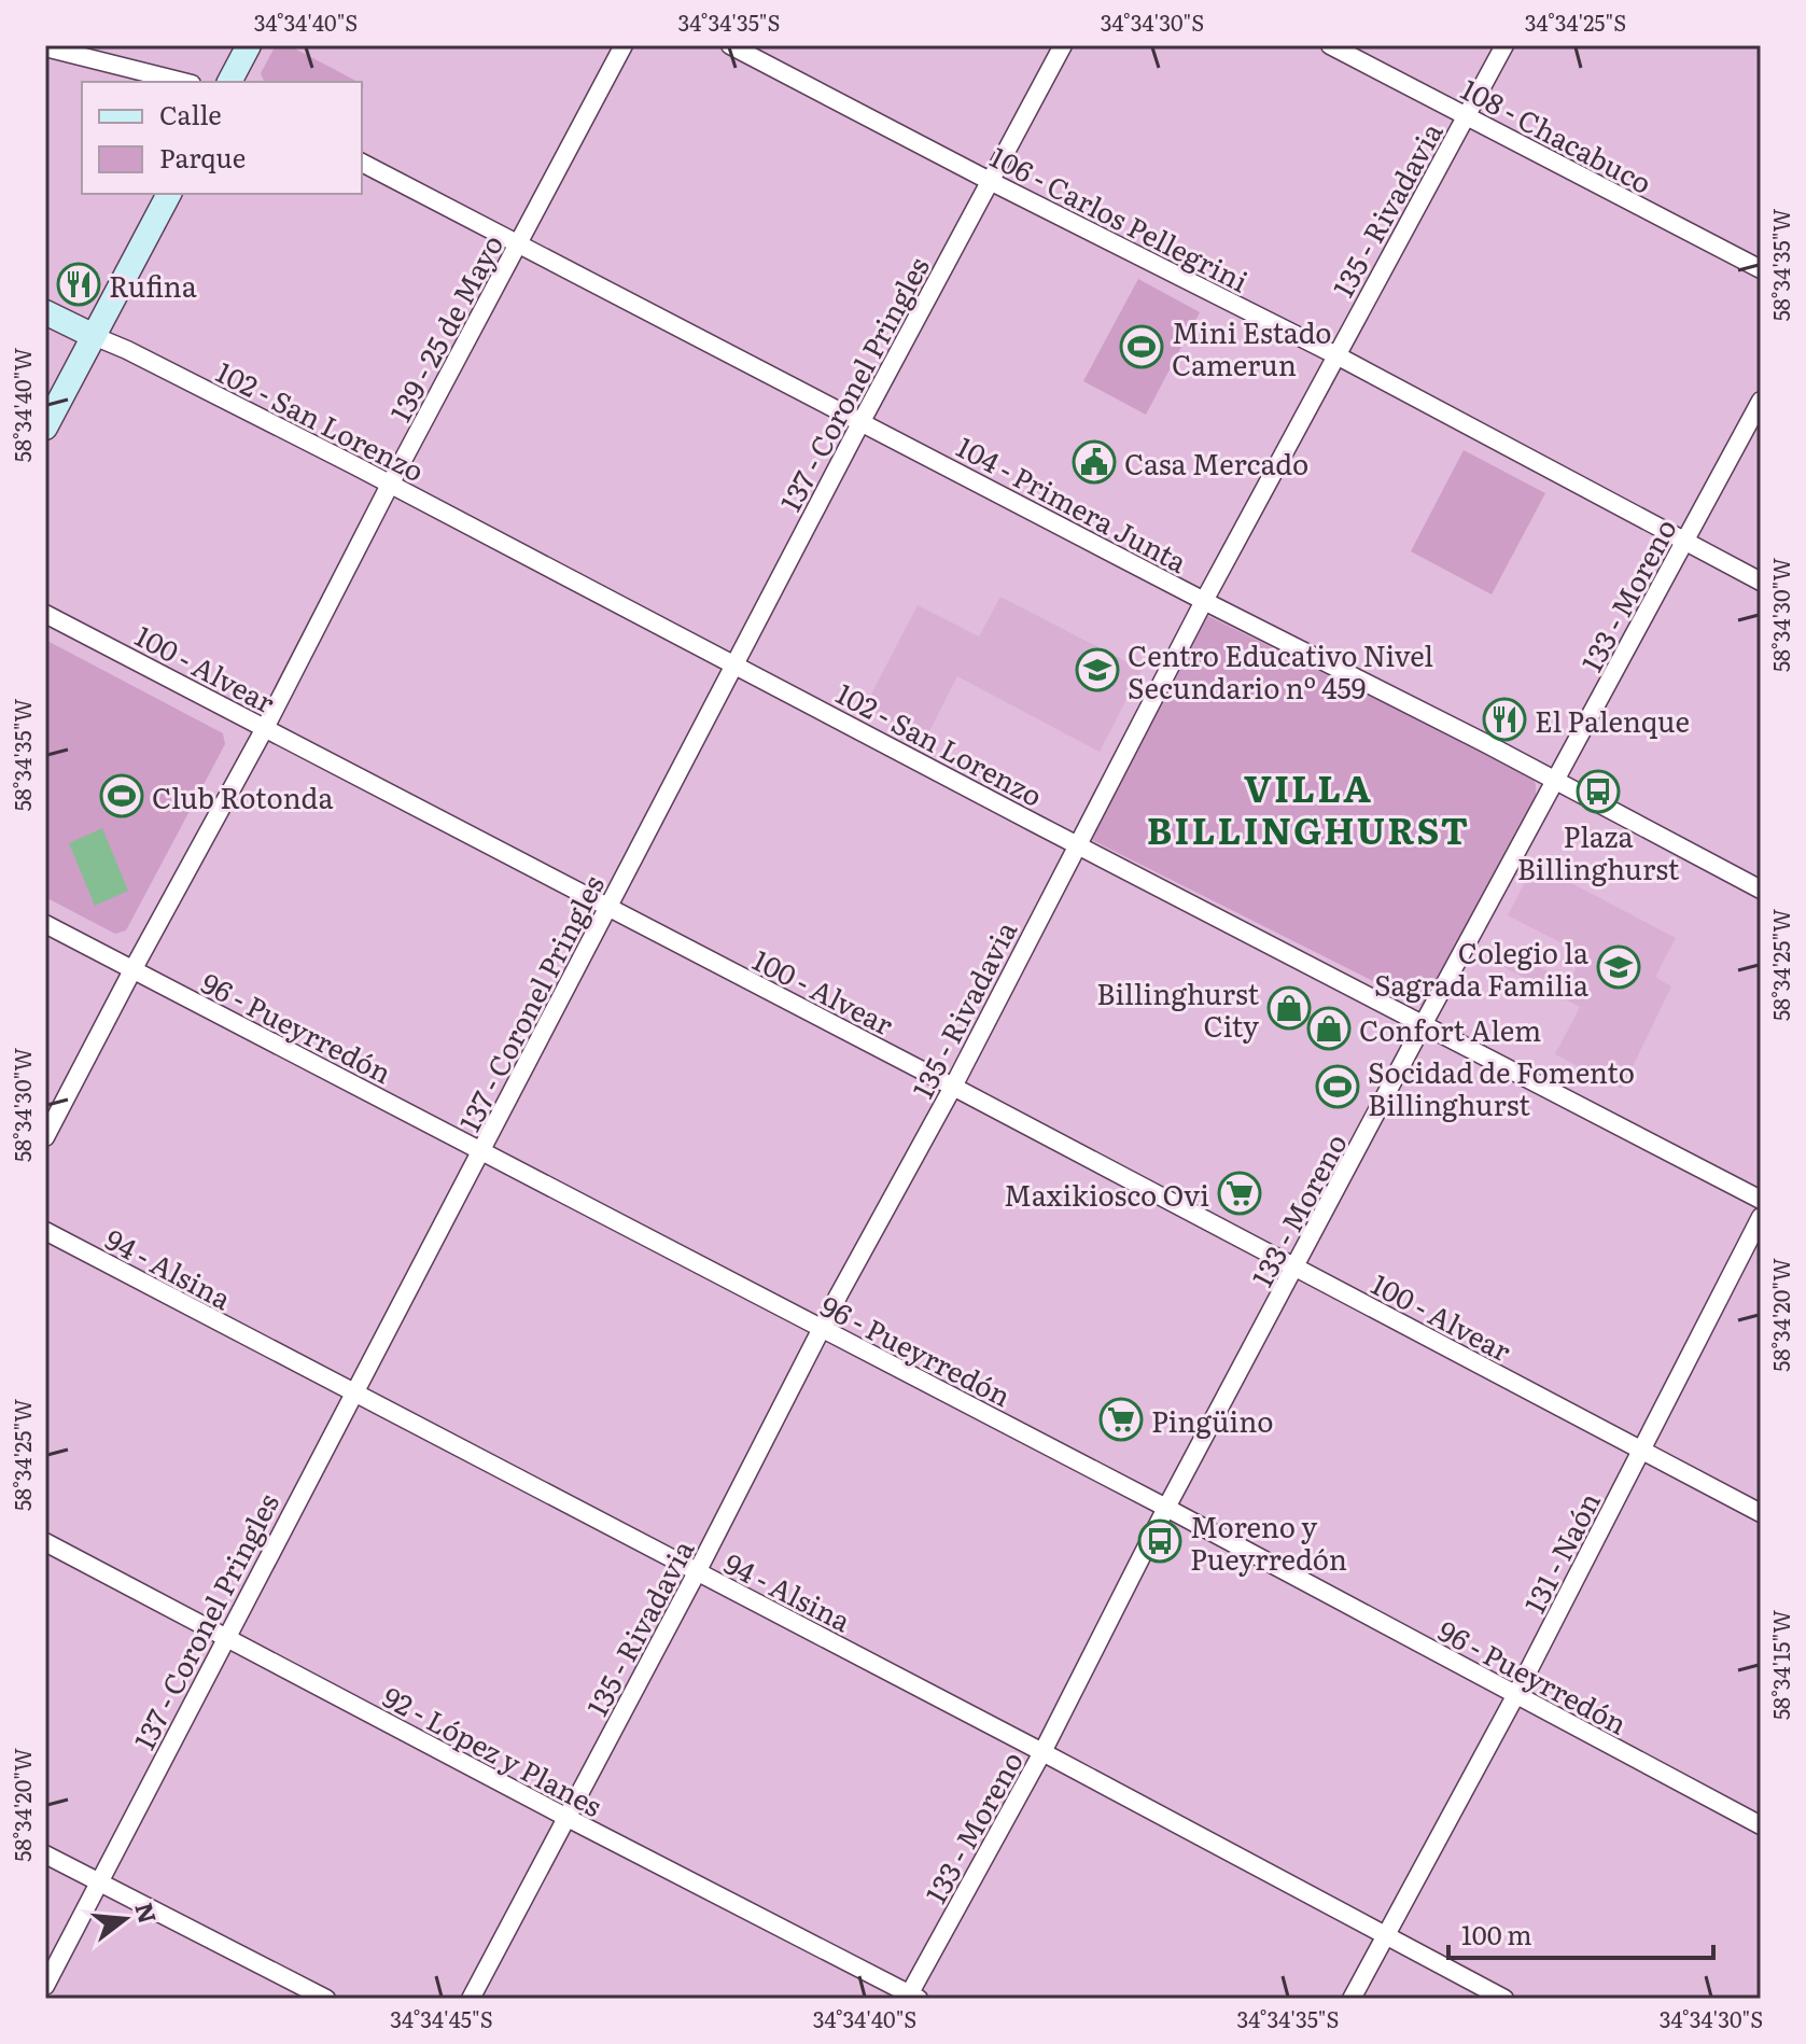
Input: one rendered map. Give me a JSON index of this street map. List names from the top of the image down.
{
  "streets": {
    "street": [
      "108 - Chacabuco",
      "135 - Rivadavia",
      "106 - Carlos Pellegrini",
      "139 - 25 de Mayo",
      "137 - Coronel Pringles",
      "102 - San Lorenzo",
      "104 - Primera Junta",
      "133 - Moreno",
      "100 - Alvear",
      "96 - Pueyrredón",
      "94 - Alsina",
      "131 - Naón",
      "92 - López y Planes"
    ]
  },
  "crossings": [
    ["108 - Chacabuco", "135 - Rivadavia"],
    ["135 - Rivadavia", "106 - Carlos Pellegrini"],
    ["135 - Rivadavia", "102 - San Lorenzo"],
    ["135 - Rivadavia", "104 - Primera Junta"],
    ["135 - Rivadavia", "100 - Alvear"],
    ["135 - Rivadavia", "96 - Pueyrredón"],
    ["135 - Rivadavia", "94 - Alsina"],
    ["135 - Rivadavia", "92 - López y Planes"],
    ["106 - Carlos Pellegrini", "137 - Coronel Pringles"],
    ["106 - Carlos Pellegrini", "133 - Moreno"],
    ["139 - 25 de Mayo", "102 - San Lorenzo"],
    ["139 - 25 de Mayo", "104 - Primera Junta"],
    ["139 - 25 de Mayo", "100 - Alvear"],
    ["139 - 25 de Mayo", "96 - Pueyrredón"],
    ["137 - Coronel Pringles", "102 - San Lorenzo"],
    ["137 - Coronel Pringles", "104 - Primera Junta"],
    ["137 - Coronel Pringles", "100 - Alvear"],
    ["137 - Coronel Pringles", "96 - Pueyrredón"],
    ["137 - Coronel Pringles", "94 - Alsina"],
    ["137 - Coronel Pringles", "92 - López y Planes"],
    ["102 - San Lorenzo", "133 - Moreno"],
    ["104 - Primera Junta", "133 - Moreno"],
    ["133 - Moreno", "100 - Alvear"],
    ["133 - Moreno", "96 - Pueyrredón"],
    ["133 - Moreno", "94 - Alsina"],
    ["133 - Moreno", "92 - López y Planes"],
    ["100 - Alvear", "131 - Naón"],
    ["96 - Pueyrredón", "131 - Naón"],
    ["94 - Alsina", "131 - Naón"]
  ],
  "districts": ["VILLA BILLINGHURST"],
  "places": {
    "restaurant": ["Rufina", "El Palenque"],
    "sports": ["Mini Estado Camerun", "Club Rotonda", "Socidad de Fomento Billinghurst"],
    "public building": ["Casa Mercado"],
    "school or university": ["Centro Educativo Nivel Secundario nº 459", "Colegio la Sagrada Familia"],
    "bus stop": ["Plaza Billinghurst", "Moreno y Pueyrredón"],
    "shop": ["Billinghurst City", "Confort Alem"],
    "supermarket": ["Maxikiosco Ovi", "Pingüino"]
  },
  "legend": ["Calle", "Parque"],
  "scale_bar": "100 m",
  "north": "right",
  "coordinates": [
    "34°34'40\"S",
    "34°34'35\"S",
    "34°34'30\"S",
    "34°34'25\"S",
    "58°34'35\"W",
    "58°34'40\"W",
    "58°34'30\"W",
    "58°34'25\"W",
    "58°34'20\"W",
    "58°34'15\"W",
    "34°34'45\"S"
  ]
}
